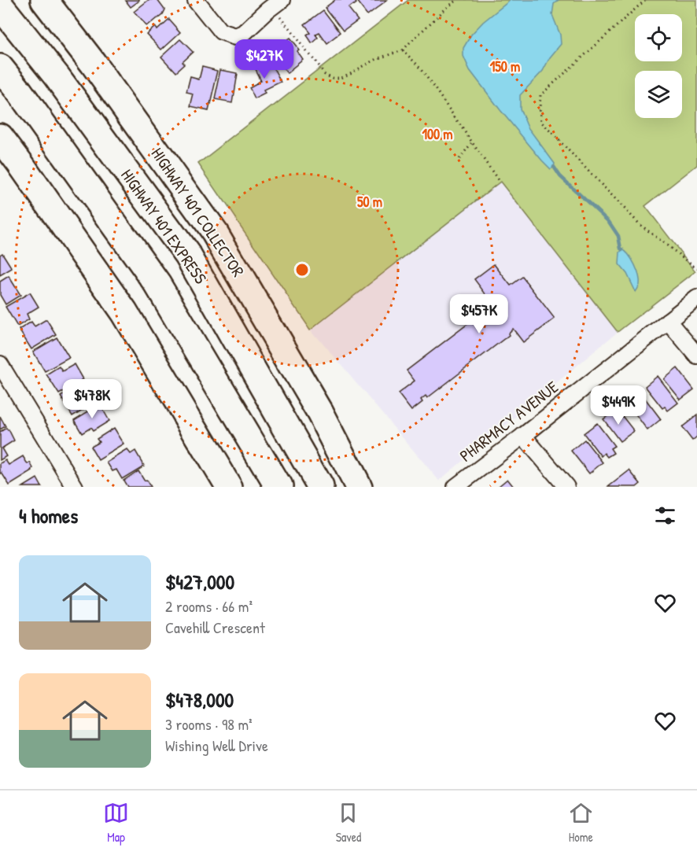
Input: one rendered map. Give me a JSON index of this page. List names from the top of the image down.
{
  "streets": {
    "highway": ["HIGHWAY 401 COLLECTOR", "HIGHWAY 401 EXPRESS"],
    "street": ["PHARMACY AVENUE"]
  },
  "page": {
    "price": [
      "$427K",
      "$457K",
      "$478K",
      "$449K"
    ],
    "heading": "4 homes",
    "list": [
      {
        "name": "$427,000",
        "note": "2 rooms · 66 m² · Cavehill Crescent"
      },
      {
        "name": "$478,000",
        "note": "3 rooms · 98 m² · Wishing Well Drive"
      }
    ],
    "tabs": ["Map", "Saved", "Home"]
  },
  "rings": ["150 m", "100 m", "50 m"]
}
